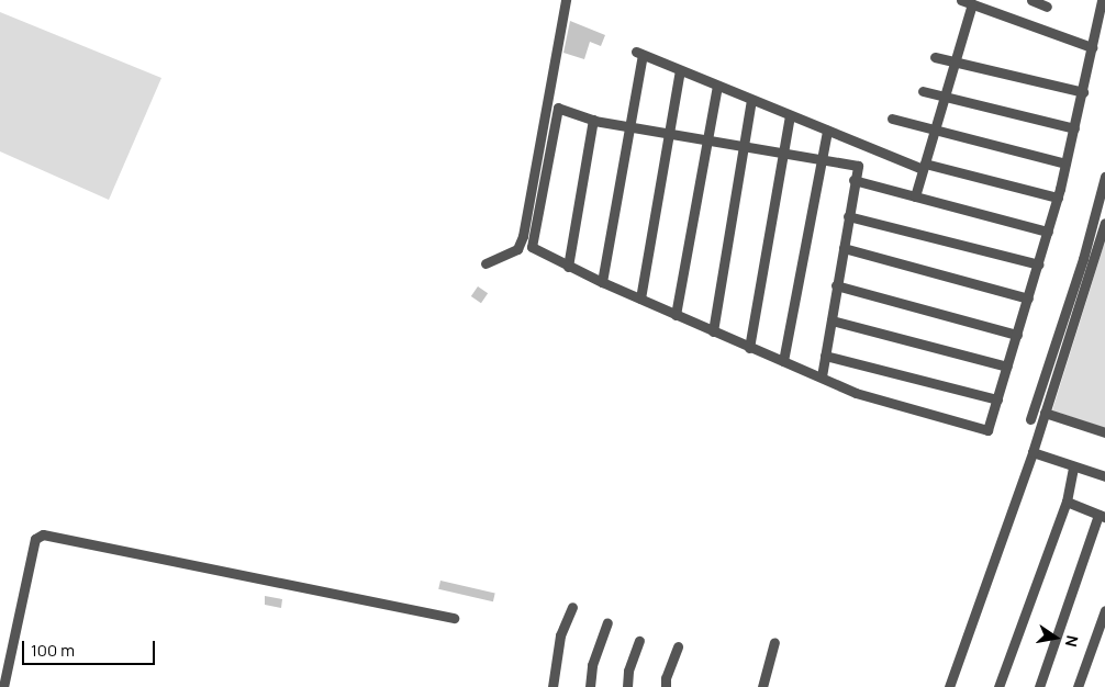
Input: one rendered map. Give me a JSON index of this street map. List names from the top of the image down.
{
  "scale_bar": "100 m",
  "north": "right"
}
